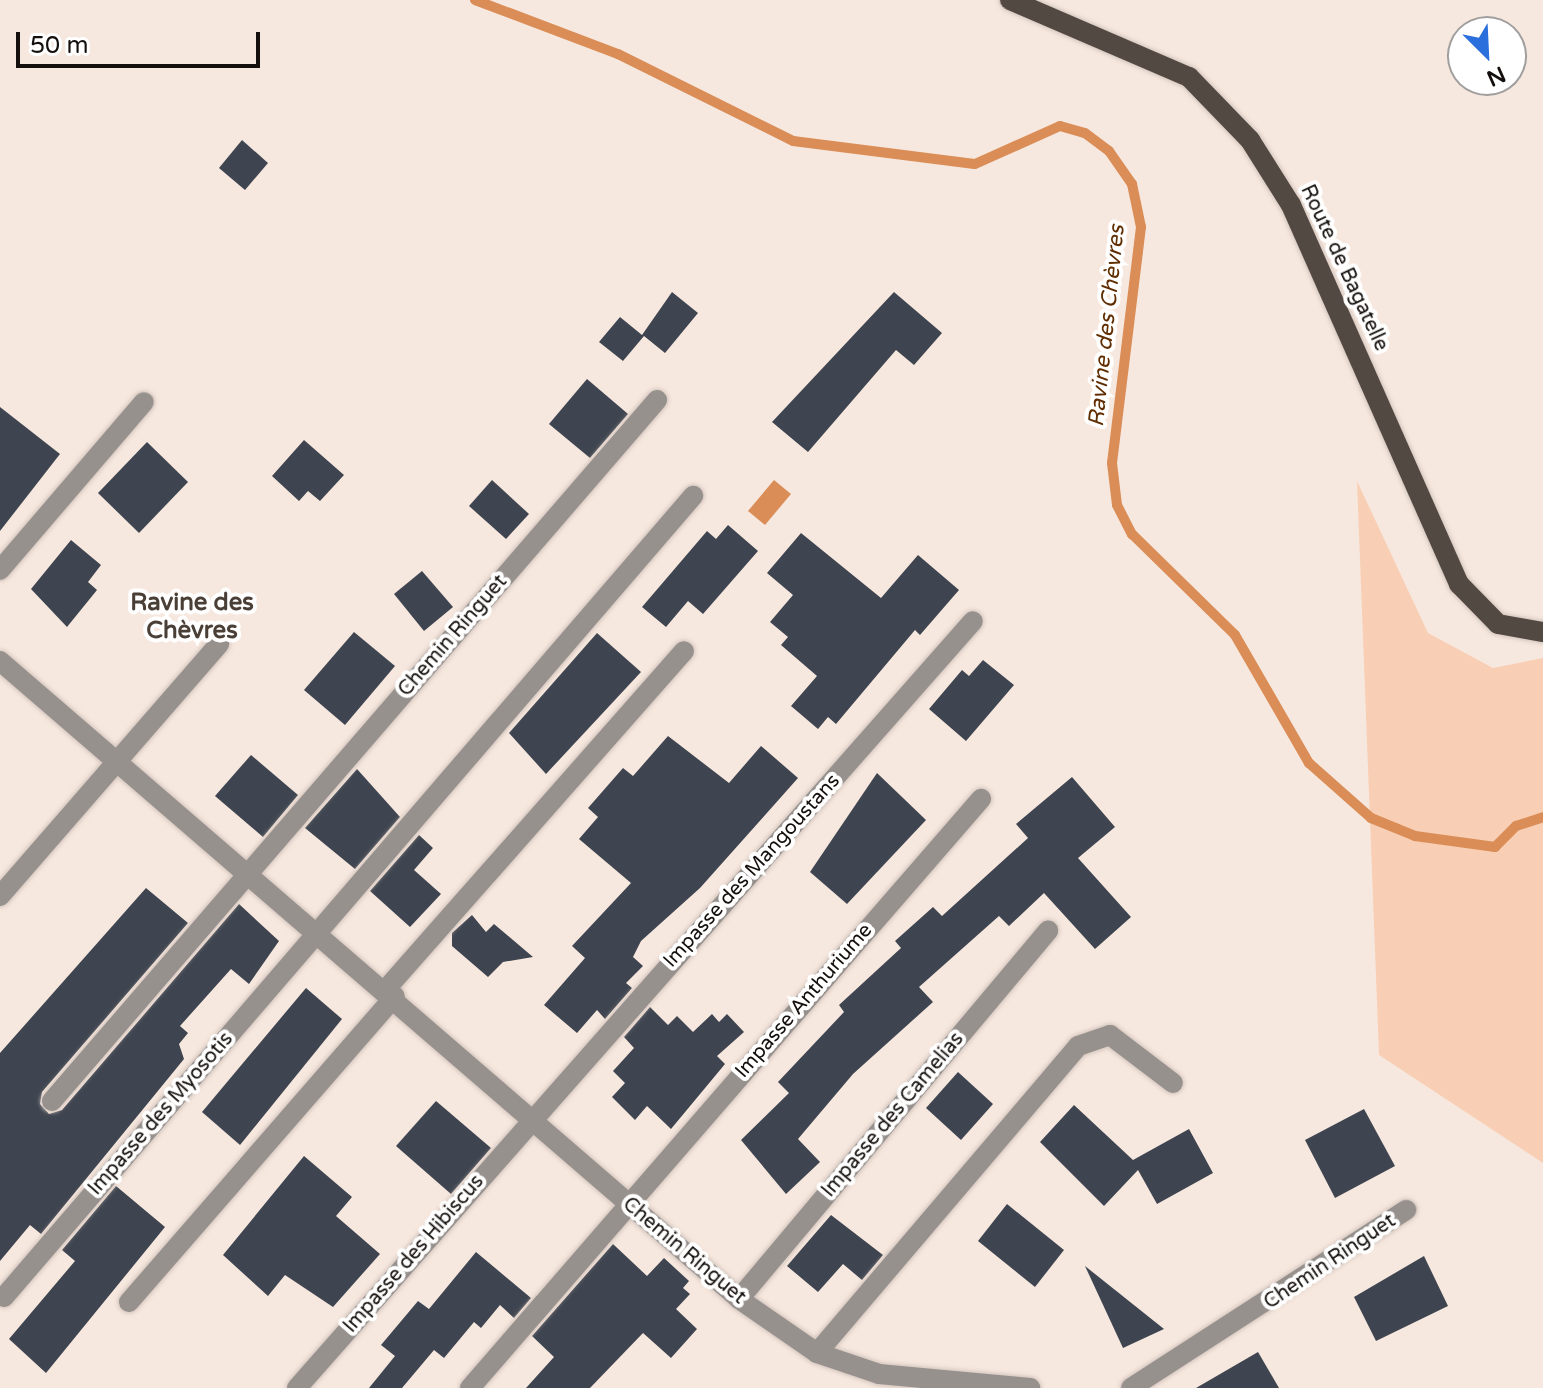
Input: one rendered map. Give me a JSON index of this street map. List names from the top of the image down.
{
  "streets": {
    "main road": ["Route de Bagatelle"],
    "street": [
      "Chemin Ringuet",
      "Impasse des Mangoustans",
      "Impasse Anthuriume",
      "Impasse des Myosotis",
      "Impasse des Camelias",
      "Impasse des Hibiscus"
    ]
  },
  "crossings": [
    ["Chemin Ringuet", "Impasse des Mangoustans"],
    ["Chemin Ringuet", "Impasse Anthuriume"],
    ["Chemin Ringuet", "Impasse des Myosotis"],
    ["Chemin Ringuet", "Impasse des Camelias"],
    ["Chemin Ringuet", "Impasse des Hibiscus"],
    ["Impasse des Mangoustans", "Impasse des Hibiscus"]
  ],
  "districts": ["Ravine des Chèvres"],
  "water": ["Ravine des Chèvres"],
  "scale_bar": "50 m",
  "north": "bottom right"
}
